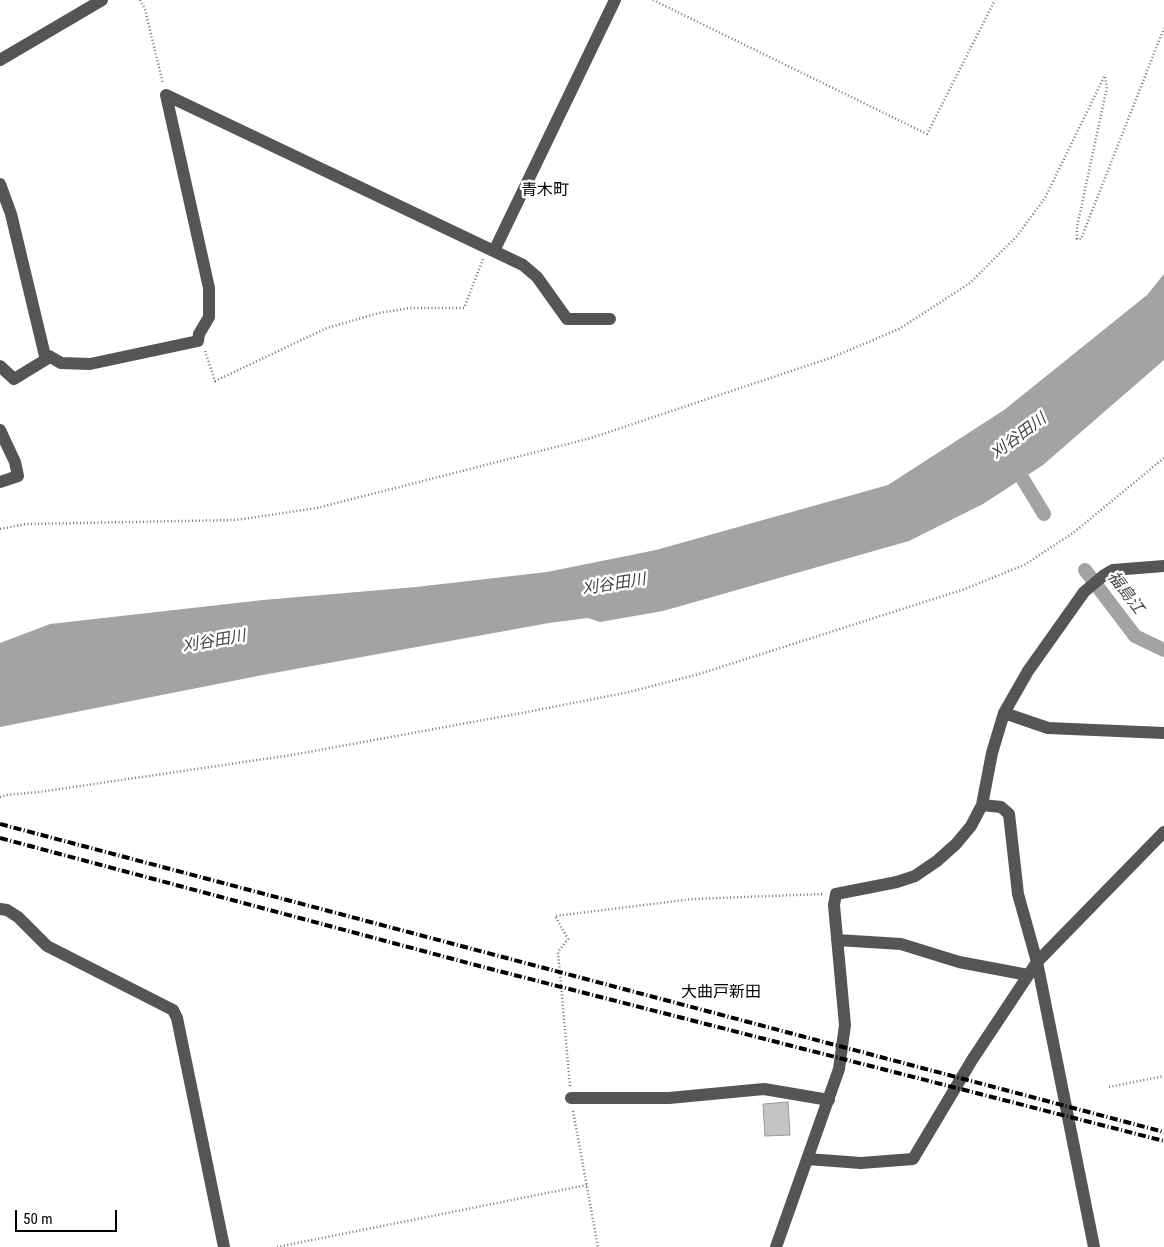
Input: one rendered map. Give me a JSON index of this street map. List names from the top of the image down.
{
  "districts": ["青木町", "大曲戸新田"],
  "water": ["刈谷田川", "福島江"],
  "scale_bar": "50 m"
}
